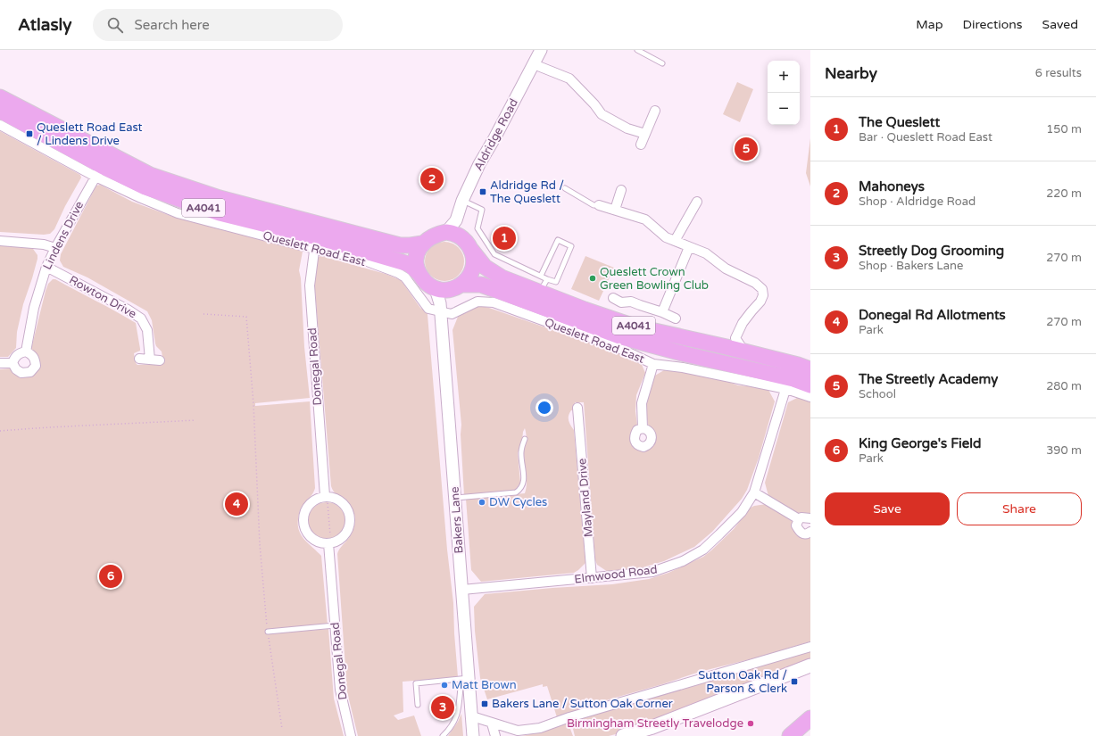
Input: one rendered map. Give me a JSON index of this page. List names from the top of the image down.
{
  "streets": {
    "highway": ["A4041", "Queslett Road East"],
    "street": [
      "Aldridge Road",
      "Lindens Drive",
      "Rowton Drive",
      "Donegal Road",
      "Mayland Drive",
      "Bakers Lane",
      "Elmwood Road"
    ]
  },
  "crossings": [
    ["Aldridge Road", "A4041"],
    ["Aldridge Road", "Queslett Road East"],
    ["A4041", "Queslett Road East"],
    ["A4041", "Elmwood Road"],
    ["Lindens Drive", "Queslett Road East"],
    ["Lindens Drive", "Rowton Drive"],
    ["Queslett Road East", "Donegal Road"],
    ["Queslett Road East", "Bakers Lane"],
    ["Queslett Road East", "Elmwood Road"],
    ["Mayland Drive", "Elmwood Road"],
    ["Bakers Lane", "Elmwood Road"]
  ],
  "places": {
    "transit": [
      "Queslett Road East / Lindens Drive",
      "Aldridge Rd / The Queslett",
      "Sutton Oak Rd / Parson & Clerk",
      "Bakers Lane / Sutton Oak Corner"
    ],
    "other": [
      "Queslett Crown Green Bowling Club",
      "DW Cycles",
      "Matt Brown",
      "Birmingham Streetly Travelodge"
    ]
  },
  "page": {
    "header": "Atlasly",
    "search": "Search here",
    "nav": ["Map", "Directions", "Saved"],
    "heading": ["Nearby", "6 results"],
    "map_buttons": ["+", "−"],
    "list": [
      {
        "mark": "1",
        "name": "The Queslett",
        "note": "Bar · Queslett Road East",
        "value": "150 m"
      },
      {
        "mark": "2",
        "name": "Mahoneys",
        "note": "Shop · Aldridge Road",
        "value": "220 m"
      },
      {
        "mark": "3",
        "name": "Streetly Dog Grooming",
        "note": "Shop · Bakers Lane",
        "value": "270 m"
      },
      {
        "mark": "4",
        "name": "Donegal Rd Allotments",
        "note": "Park",
        "value": "270 m"
      },
      {
        "mark": "5",
        "name": "The Streetly Academy",
        "note": "School",
        "value": "280 m"
      },
      {
        "mark": "6",
        "name": "King George's Field",
        "note": "Park",
        "value": "390 m"
      }
    ],
    "pins": [
      "5",
      "2",
      "1",
      "4",
      "6",
      "3"
    ],
    "buttons": ["Save", "Share"]
  }
}
